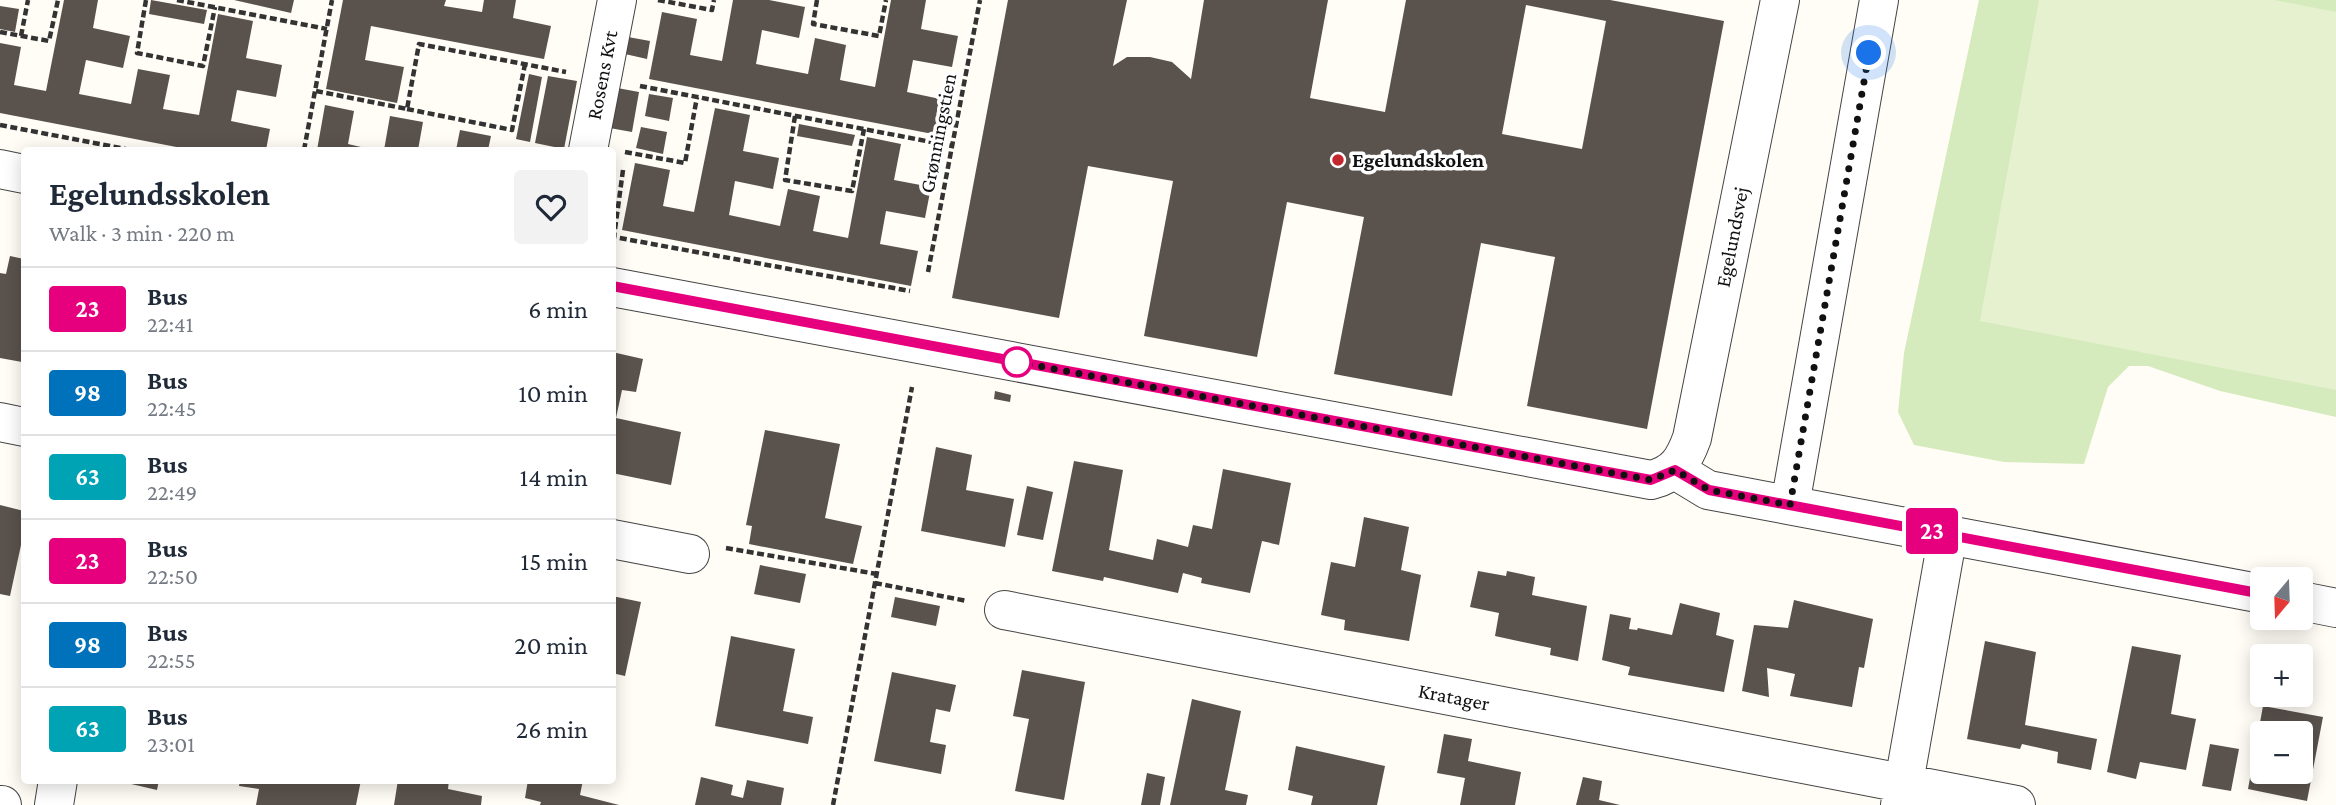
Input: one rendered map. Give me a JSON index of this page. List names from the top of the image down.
{
  "streets": {
    "street": ["Rosens Kvt", "Egelundsvej", "Kratager"],
    "path": ["Grønningstien"]
  },
  "places": ["Egelundskolen"],
  "lines": ["bus line 23"],
  "north": "bottom",
  "page": {
    "on_map": "23",
    "heading": ["Egelundsskolen", "Walk · 3 min · 220 m"],
    "list": [
      {
        "mark": "23",
        "name": "Bus",
        "note": "22:41",
        "value": "6 min"
      },
      {
        "mark": "98",
        "name": "Bus",
        "note": "22:45",
        "value": "10 min"
      },
      {
        "mark": "63",
        "name": "Bus",
        "note": "22:49",
        "value": "14 min"
      },
      {
        "mark": "23",
        "name": "Bus",
        "note": "22:50",
        "value": "15 min"
      },
      {
        "mark": "98",
        "name": "Bus",
        "note": "22:55",
        "value": "20 min"
      },
      {
        "mark": "63",
        "name": "Bus",
        "note": "23:01",
        "value": "26 min"
      }
    ],
    "map_buttons": ["+", "−"]
  }
}
